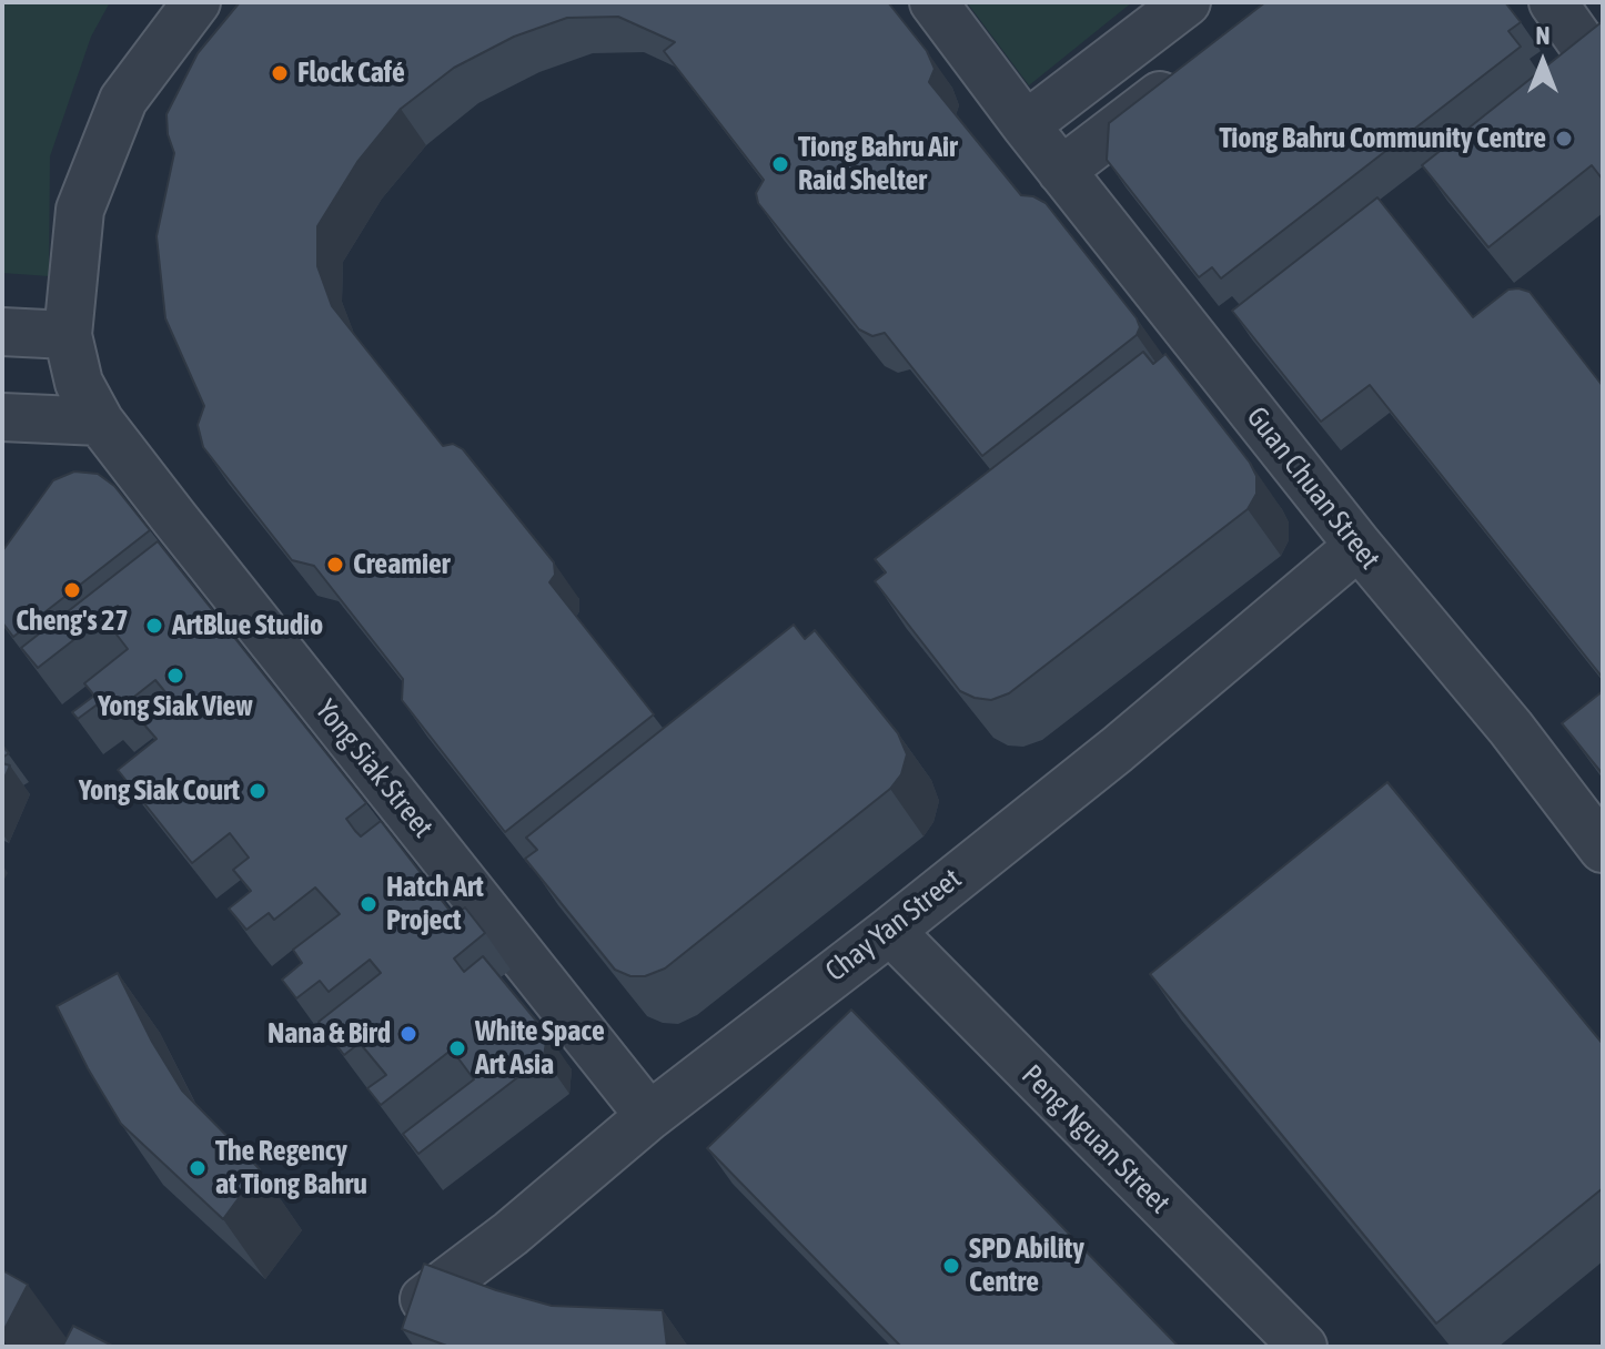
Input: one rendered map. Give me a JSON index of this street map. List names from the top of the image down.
{
  "streets": {
    "street": [
      "Guan Chuan Street",
      "Yong Siak Street",
      "Chay Yan Street",
      "Peng Nguan Street"
    ]
  },
  "crossings": [
    ["Guan Chuan Street", "Chay Yan Street"],
    ["Yong Siak Street", "Chay Yan Street"],
    ["Chay Yan Street", "Peng Nguan Street"]
  ],
  "places": [
    "Flock Café",
    "Tiong Bahru Community Centre",
    "Tiong Bahru Air Raid Shelter",
    "Creamier",
    "Cheng's 27",
    "ArtBlue Studio",
    "Yong Siak View",
    "Yong Siak Court",
    "Hatch Art Project",
    "Nana & Bird",
    "White Space Art Asia",
    "The Regency at Tiong Bahru",
    "SPD Ability Centre"
  ],
  "north": "top"
}
